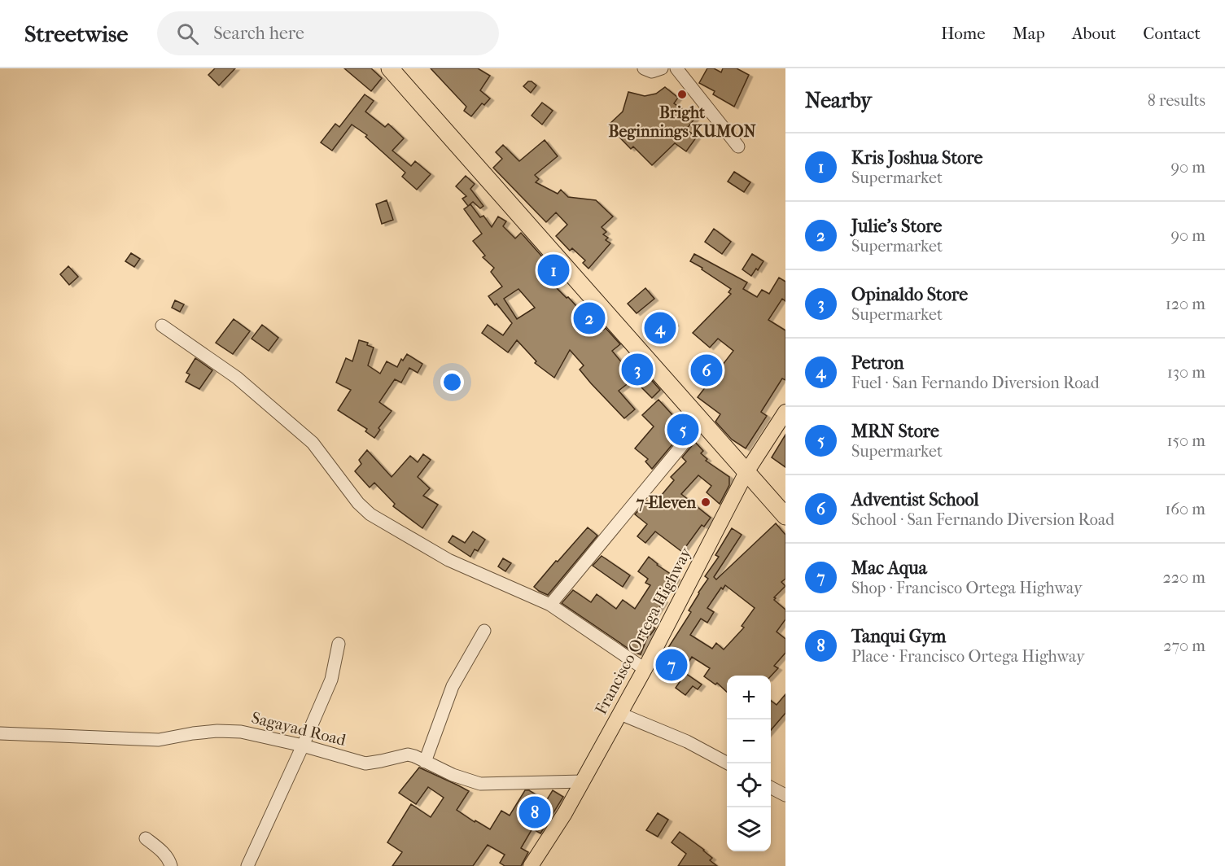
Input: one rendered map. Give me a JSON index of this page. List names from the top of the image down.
{
  "streets": {
    "main road": ["Francisco Ortega Highway"],
    "street": ["Sagayad Road"]
  },
  "crossings": [
    ["Francisco Ortega Highway", "Sagayad Road"]
  ],
  "places": ["Bright Beginnings KUMON", "7-Eleven"],
  "page": {
    "header": "Streetwise",
    "search": "Search here",
    "nav": [
      "Home",
      "Map",
      "About",
      "Contact"
    ],
    "heading": ["Nearby", "8 results"],
    "list": [
      {
        "mark": "1",
        "name": "Kris Joshua Store",
        "note": "Supermarket",
        "value": "90 m"
      },
      {
        "mark": "2",
        "name": "Julie's Store",
        "note": "Supermarket",
        "value": "90 m"
      },
      {
        "mark": "3",
        "name": "Opinaldo Store",
        "note": "Supermarket",
        "value": "120 m"
      },
      {
        "mark": "4",
        "name": "Petron",
        "note": "Fuel · San Fernando Diversion Road",
        "value": "130 m"
      },
      {
        "mark": "5",
        "name": "MRN Store",
        "note": "Supermarket",
        "value": "150 m"
      },
      {
        "mark": "6",
        "name": "Adventist School",
        "note": "School · San Fernando Diversion Road",
        "value": "160 m"
      },
      {
        "mark": "7",
        "name": "Mac Aqua",
        "note": "Shop · Francisco Ortega Highway",
        "value": "220 m"
      },
      {
        "mark": "8",
        "name": "Tanqui Gym",
        "note": "Place · Francisco Ortega Highway",
        "value": "270 m"
      }
    ],
    "pins": [
      "1",
      "2",
      "4",
      "3",
      "6",
      "5",
      "7",
      "8"
    ],
    "map_buttons": ["+", "−"]
  }
}
